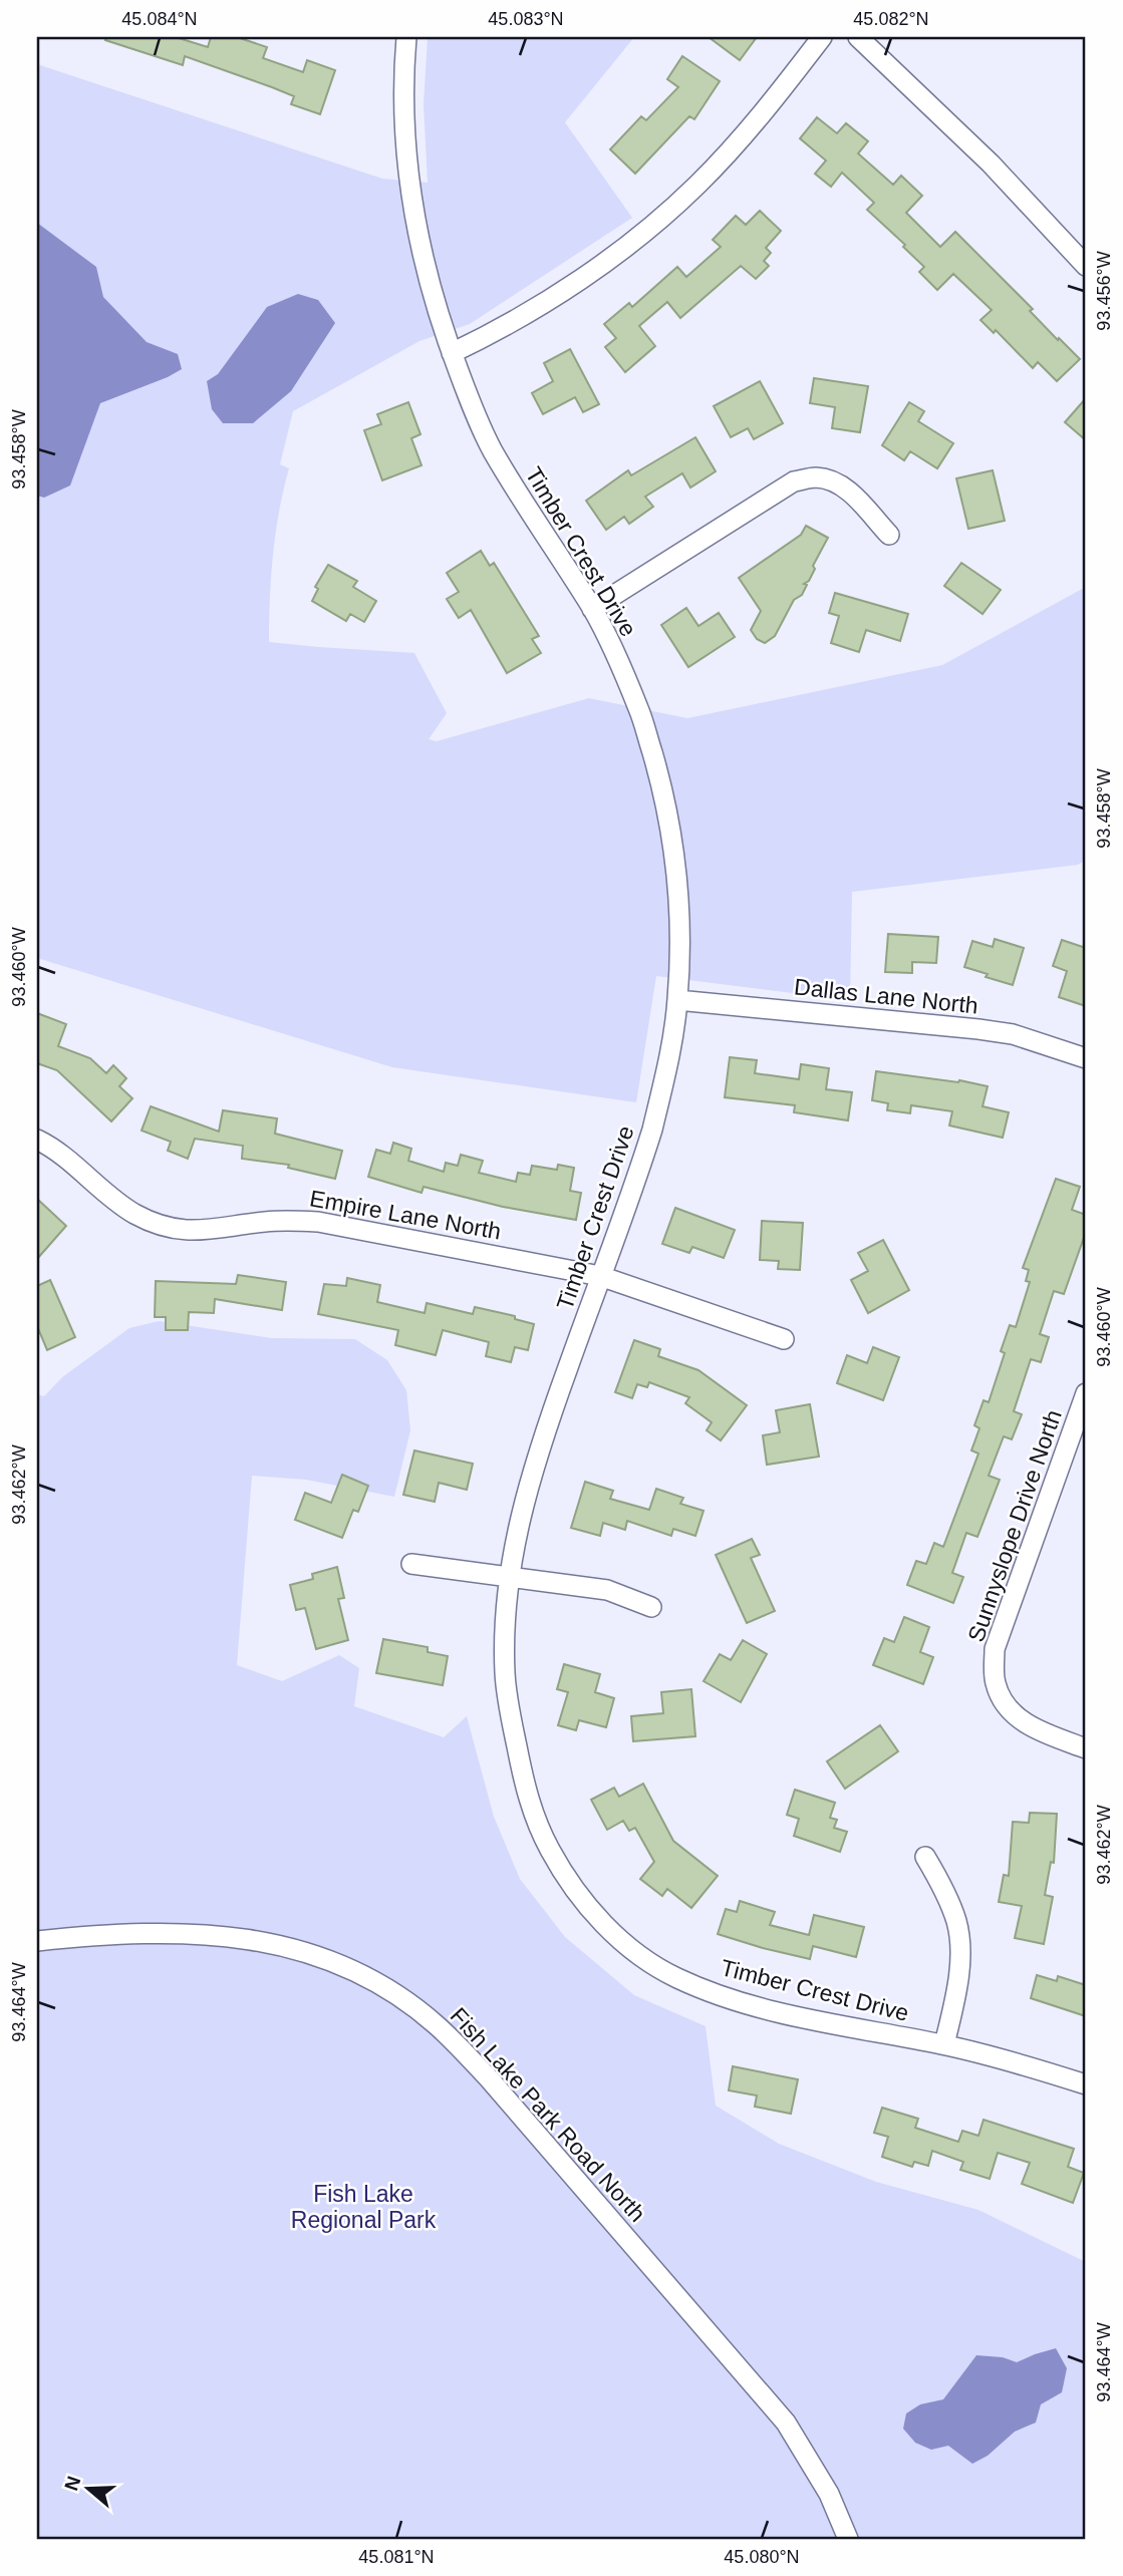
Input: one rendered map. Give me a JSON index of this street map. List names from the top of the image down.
{
  "streets": {
    "street": [
      "Timber Crest Drive",
      "Dallas Lane North",
      "Empire Lane North",
      "Sunnyslope Drive North",
      "Fish Lake Park Road North"
    ]
  },
  "crossings": [
    ["Timber Crest Drive", "Dallas Lane North"],
    ["Timber Crest Drive", "Empire Lane North"]
  ],
  "parks": ["Fish Lake Regional Park"],
  "north": "left",
  "coordinates": [
    "45.084°N",
    "45.083°N",
    "45.082°N",
    "93.456°W",
    "93.458°W",
    "93.460°W",
    "93.462°W",
    "93.464°W",
    "45.081°N",
    "45.080°N"
  ]
}
